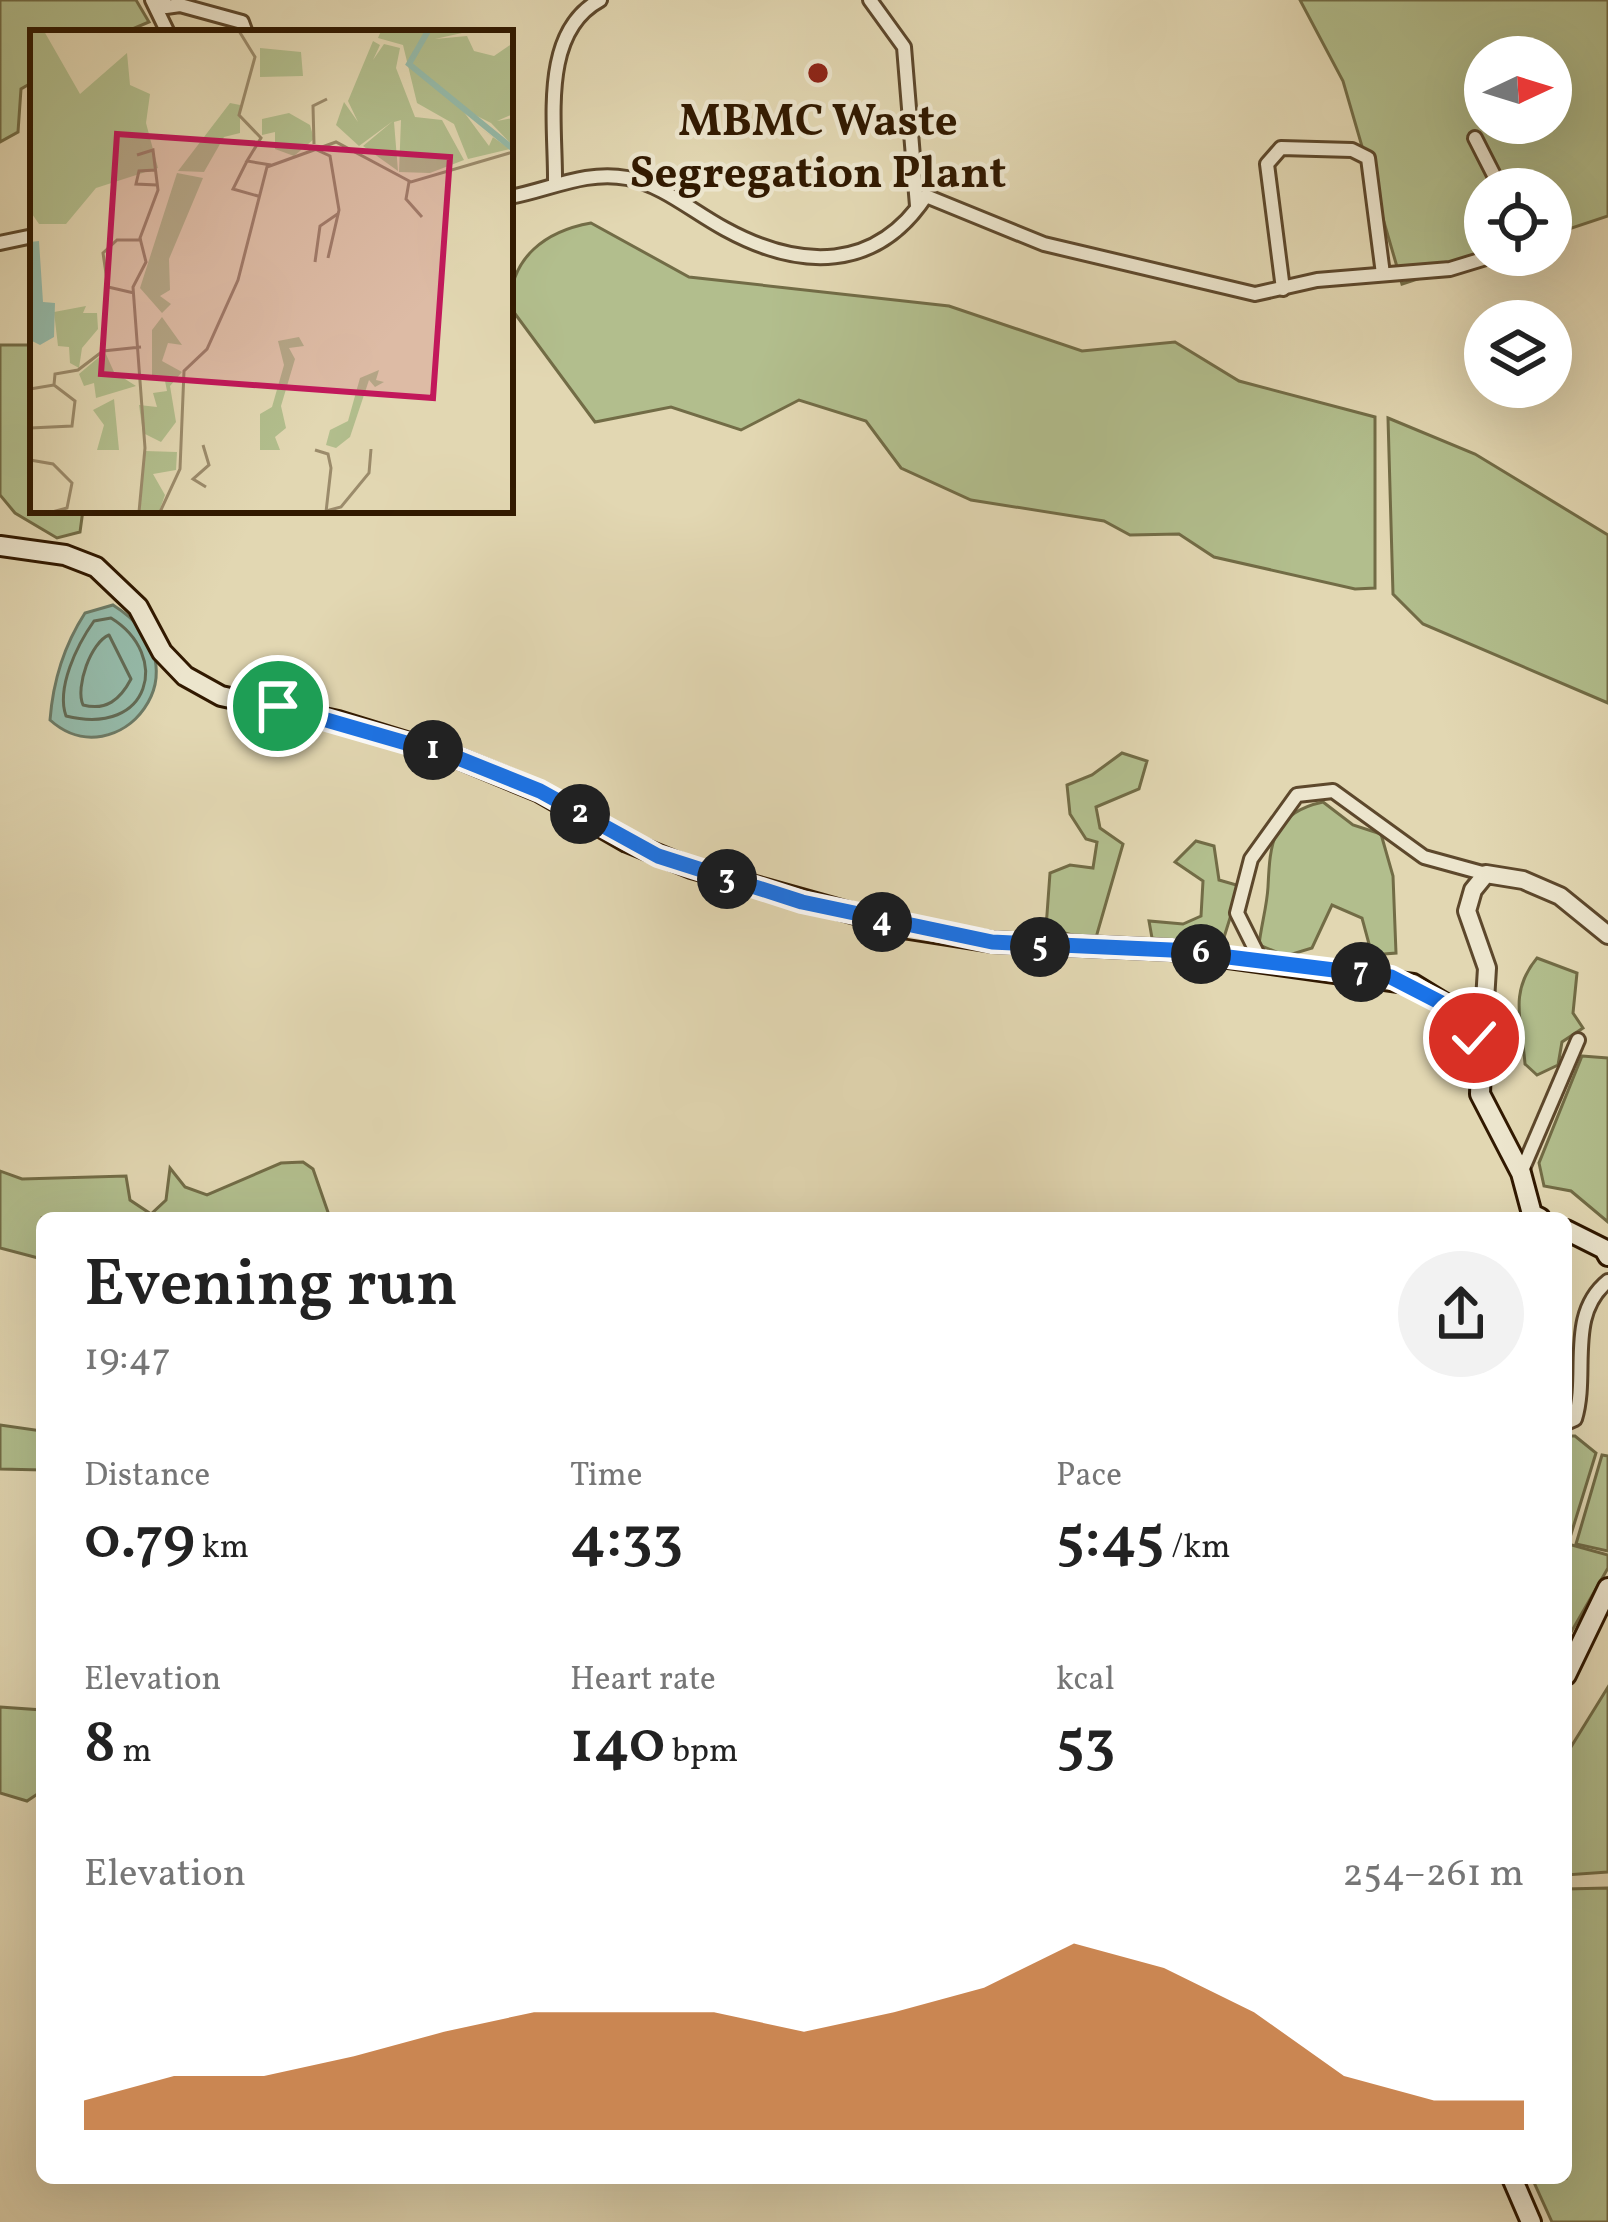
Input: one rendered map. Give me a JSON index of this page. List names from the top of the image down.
{
  "places": ["MBMC Waste Segregation Plant"],
  "north": "right",
  "page": {
    "pins": [
      "1",
      "2",
      "3",
      "4",
      "5",
      "6",
      "7"
    ],
    "heading": ["Evening run", "19:47"],
    "stats": [
      ["Distance", "0.79 km"],
      ["Time", "4:33"],
      ["Pace", "5:45 /km"],
      ["Elevation", "8 m"],
      ["Heart rate", "140 bpm"],
      ["kcal", "53"]
    ],
    "chart": ["Elevation", "254–261 m"]
  }
}
